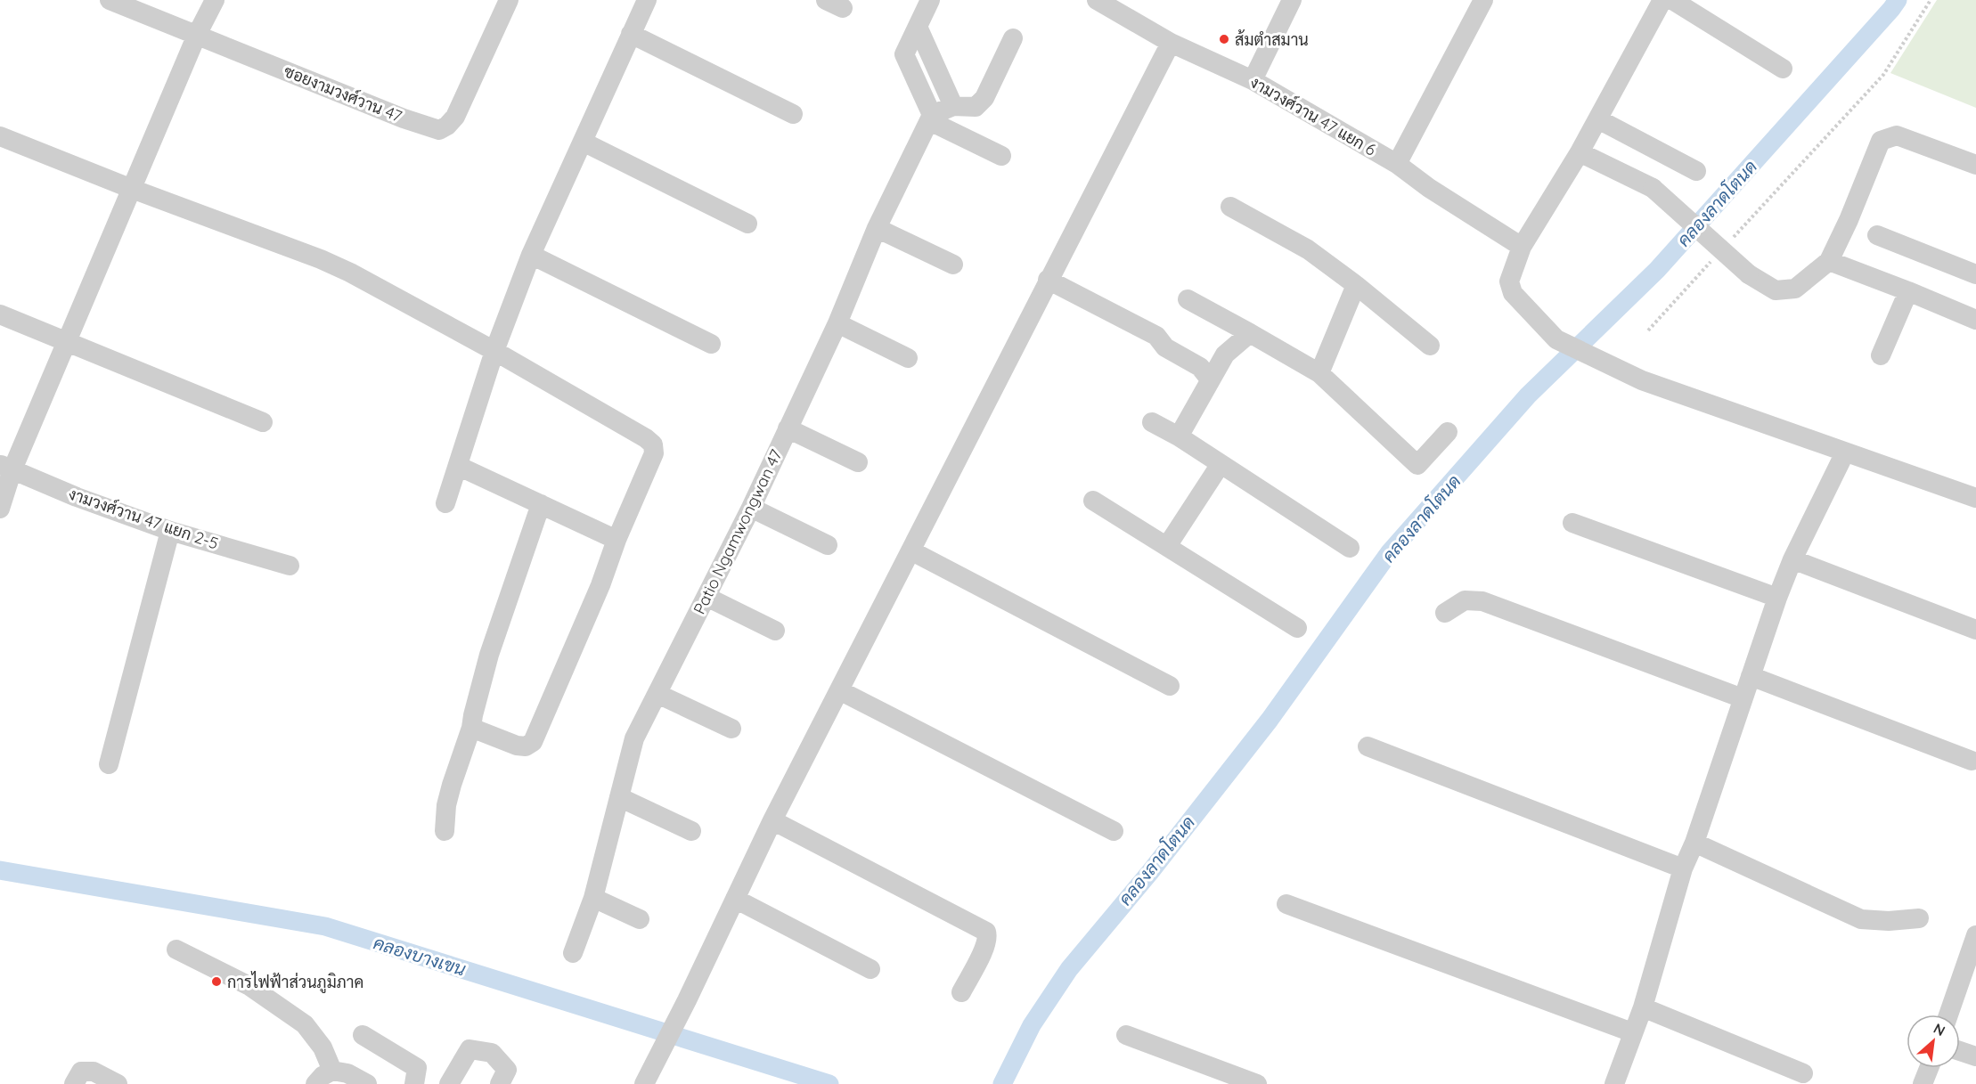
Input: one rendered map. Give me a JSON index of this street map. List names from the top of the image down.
{
  "streets": {
    "street": [
      "ซอยงามวงศ์วาน 47",
      "งามวงศ์วาน 47 แยก 6",
      "งามวงศ์วาน 47 แยก 2-5",
      "Patio Ngamwongwan 47"
    ]
  },
  "water": ["คลองลาดโตนด", "คลองบางเขน"],
  "places": ["ส้มตำสมาน", "การไฟฟ้าส่วนภูมิภาค"],
  "north": "top right"
}
